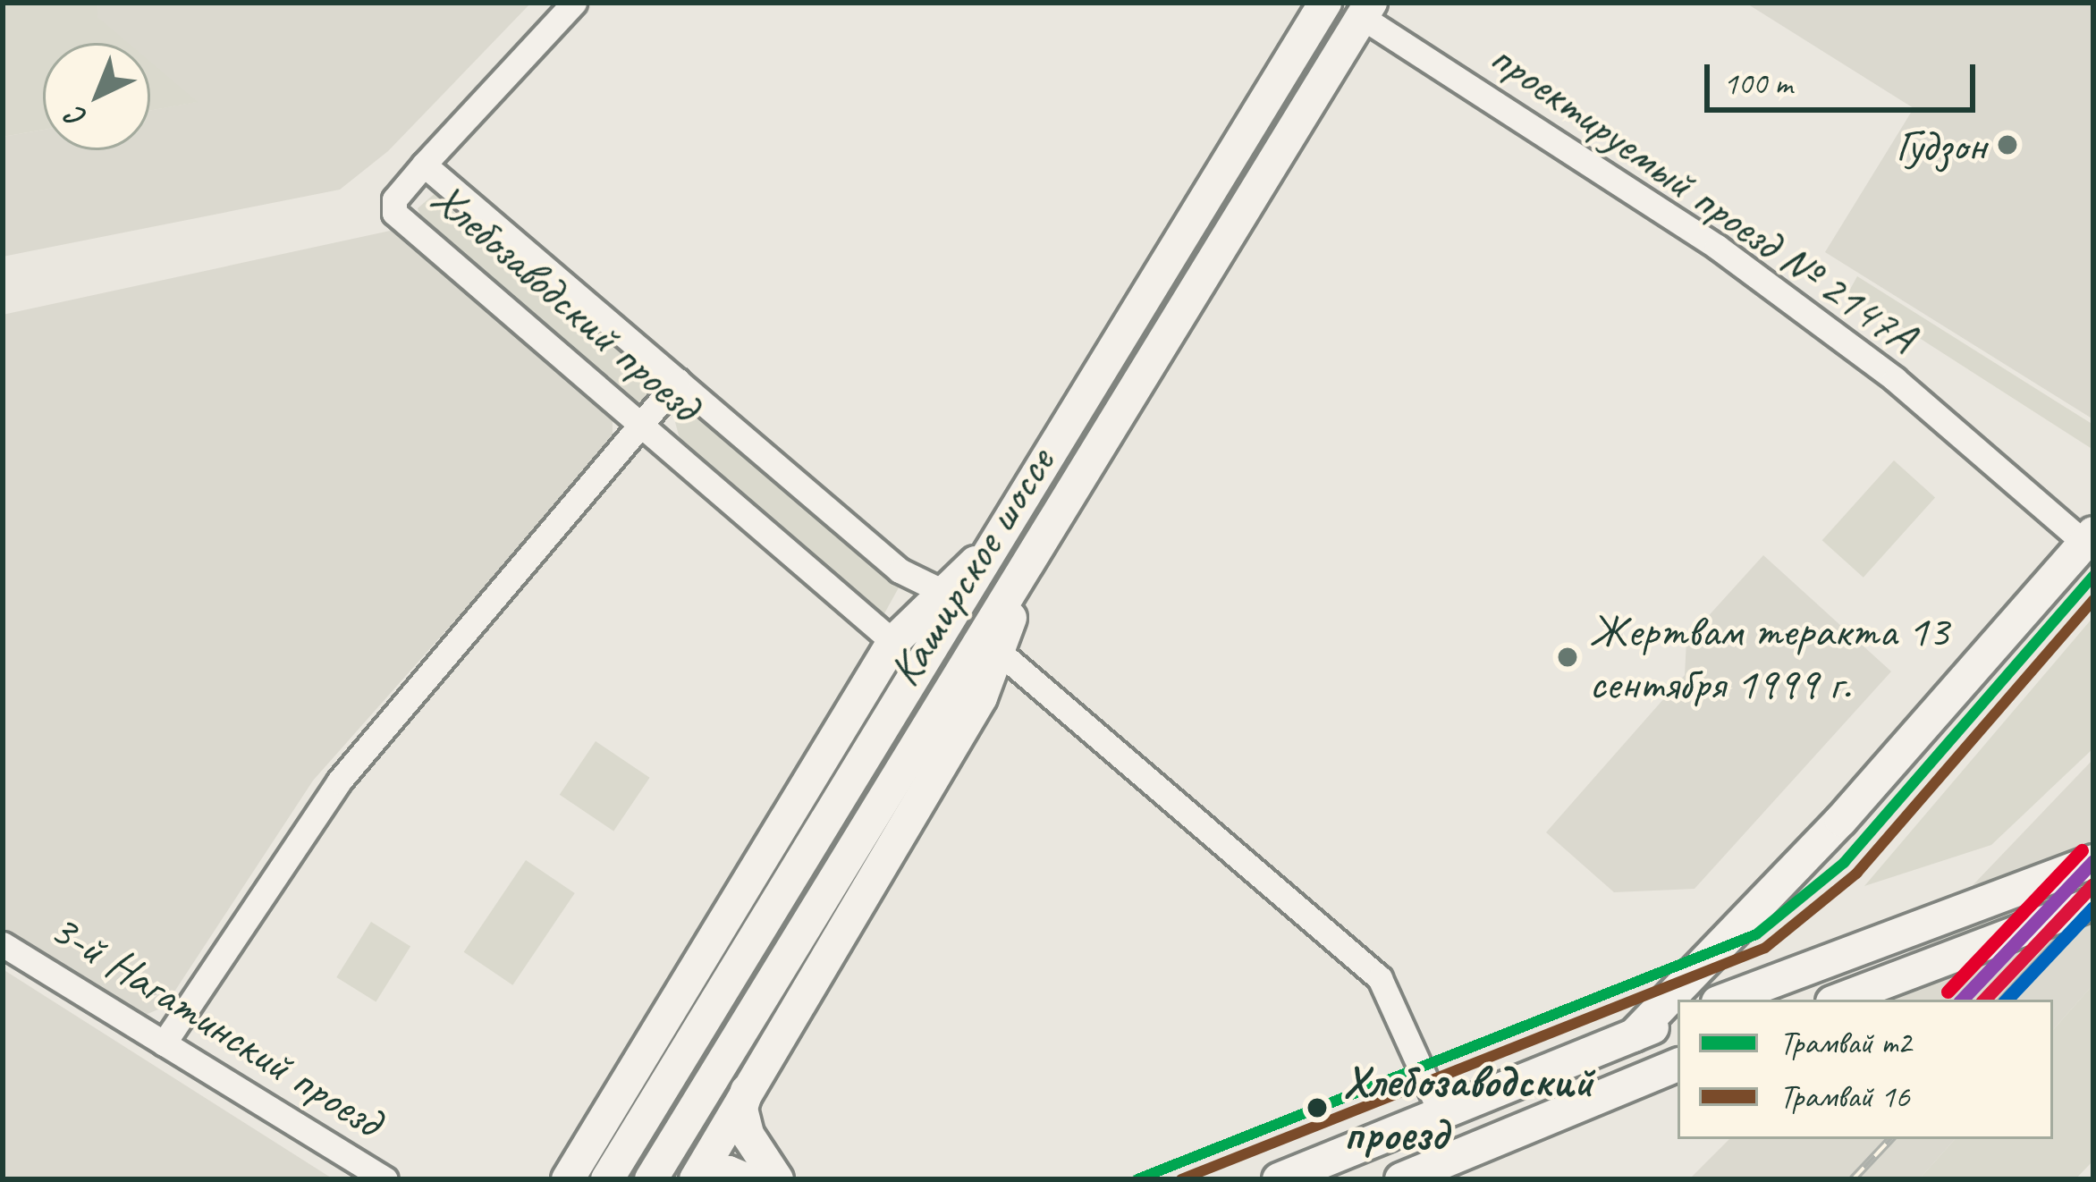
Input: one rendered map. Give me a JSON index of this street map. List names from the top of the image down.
{
  "streets": {
    "main road": ["Каширское шоссе"],
    "street": ["проектируемый проезд № 2147А", "Хлебозаводский проезд", "3-й Нагатинский проезд"]
  },
  "crossings": [
    ["проектируемый проезд № 2147А", "Каширское шоссе"]
  ],
  "places": ["Гудзон", "Жертвам теракта 13 сентября 1999 г.", "Хлебозаводский проезд"],
  "lines": ["tram line т2", "tram line 16"],
  "legend": ["Трамвай т2", "Трамвай 16"],
  "scale_bar": "100 m",
  "north": "bottom left"
}
